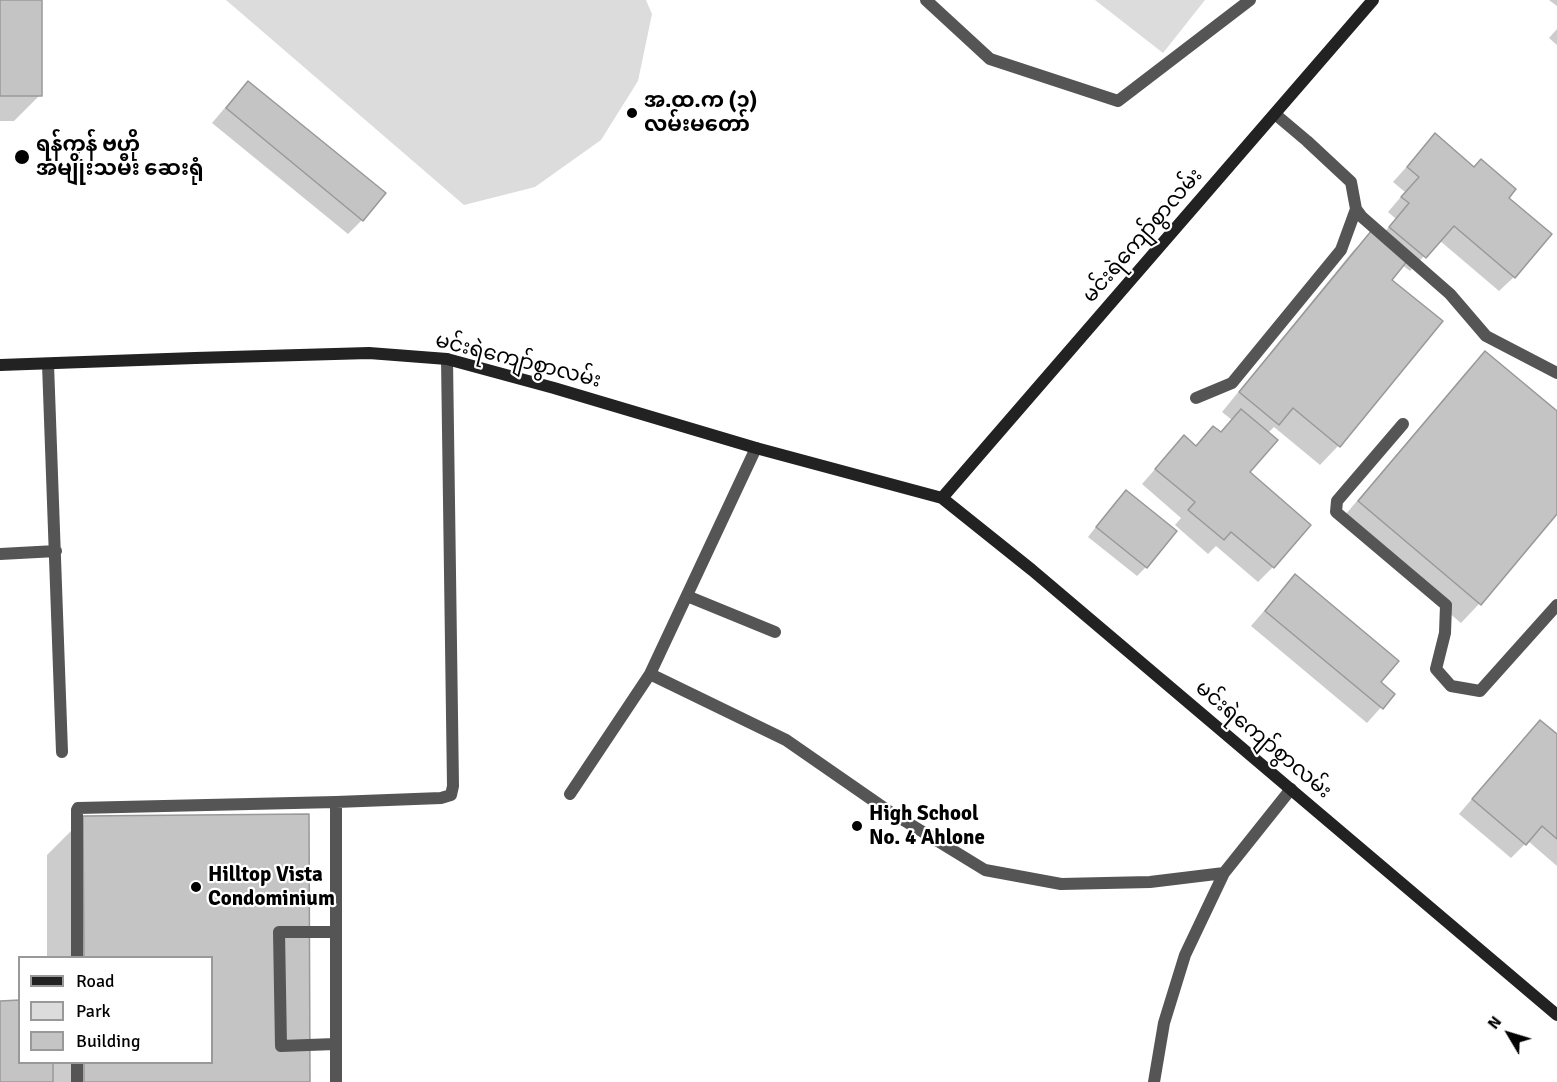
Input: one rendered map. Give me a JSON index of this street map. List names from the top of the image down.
{
  "streets": {
    "main road": ["မင်းရဲကျော်စွာလမ်း"]
  },
  "places": [
    "အ.ထ.က (၁) လမ်းမတော်",
    "ရန်ကုန် ဗဟို အမျိုးသမီး ဆေးရုံ",
    "High School No. 4 Ahlone",
    "Hilltop Vista Condominium"
  ],
  "legend": ["Road", "Park", "Building"],
  "north": "top left"
}
